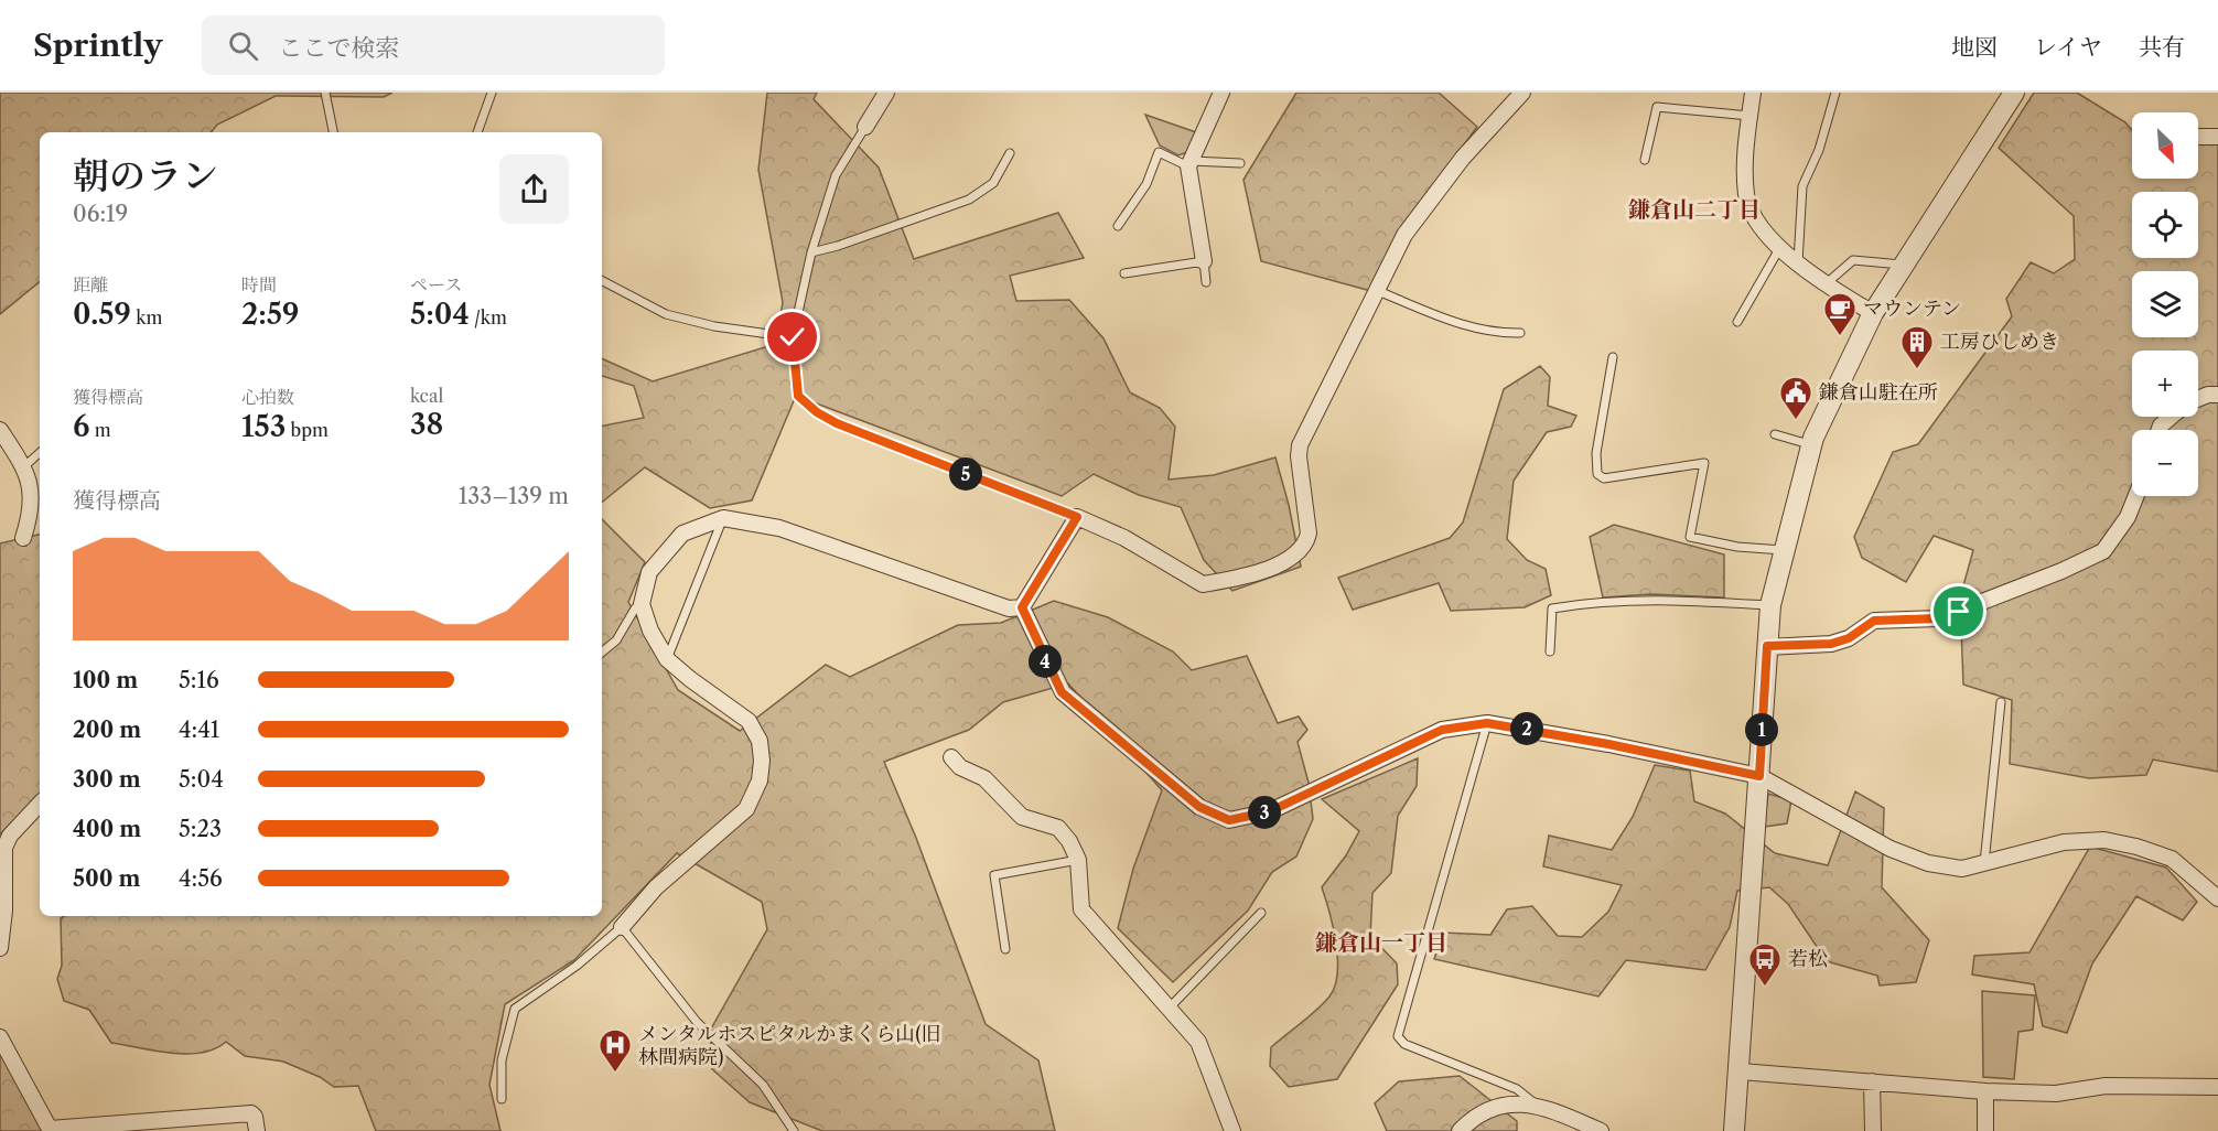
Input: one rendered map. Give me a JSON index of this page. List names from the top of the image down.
{
  "districts": ["鎌倉山二丁目", "鎌倉山一丁目"],
  "places": {
    "cafe": ["マウンテン"],
    "building": ["工房ひしめき"],
    "public building": ["鎌倉山駐在所"],
    "bus stop": ["若松"],
    "hospital": ["メンタルホスピタルかまくら山(旧 林間病院)"]
  },
  "north": "bottom right",
  "page": {
    "header": "Sprintly",
    "search": "ここで検索",
    "nav": ["地図", "レイヤ", "共有"],
    "map_buttons": ["+", "−"],
    "heading": ["朝のラン", "06:19"],
    "stats": [
      ["距離", "0.59 km"],
      ["時間", "2:59"],
      ["ペース", "5:04 /km"],
      ["獲得標高", "6 m"],
      ["心拍数", "153 bpm"],
      ["kcal", "38"]
    ],
    "pins": [
      "5",
      "4",
      "2",
      "1",
      "3"
    ],
    "chart": ["獲得標高", "133–139 m"],
    "list": [
      {
        "name": "100 m",
        "note": "5:16"
      },
      {
        "name": "200 m",
        "note": "4:41"
      },
      {
        "name": "300 m",
        "note": "5:04"
      },
      {
        "name": "400 m",
        "note": "5:23"
      },
      {
        "name": "500 m",
        "note": "4:56"
      }
    ]
  }
}
